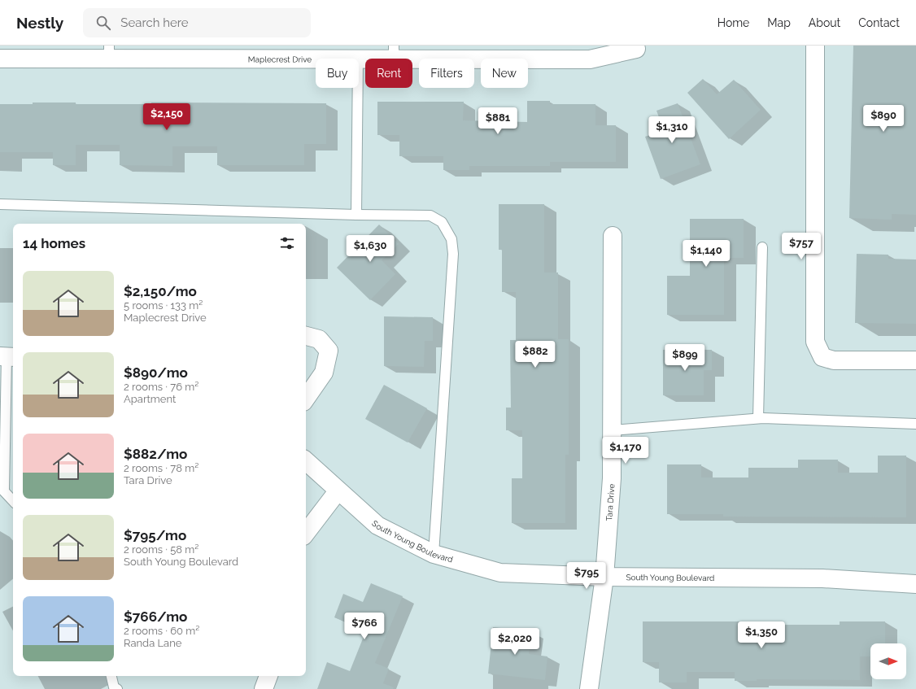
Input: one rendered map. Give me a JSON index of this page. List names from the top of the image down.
{
  "streets": {
    "street": ["Maplecrest Drive", "Tara Drive", "South Young Boulevard"]
  },
  "crossings": [
    ["Tara Drive", "South Young Boulevard"]
  ],
  "north": "right",
  "page": {
    "header": "Nestly",
    "search": "Search here",
    "nav": [
      "Home",
      "Map",
      "About",
      "Contact"
    ],
    "chip": [
      "Buy",
      "Rent",
      "Filters",
      "New"
    ],
    "price": [
      "$2,150",
      "$890",
      "$881",
      "$1,310",
      "$757",
      "$1,630",
      "$1,140",
      "$882",
      "$899",
      "$1,170",
      "$795",
      "$766",
      "$1,350",
      "$2,020"
    ],
    "heading": "14 homes",
    "list": [
      {
        "name": "$2,150/mo",
        "note": "5 rooms · 133 m² · Maplecrest Drive"
      },
      {
        "name": "$890/mo",
        "note": "2 rooms · 76 m² · Apartment"
      },
      {
        "name": "$882/mo",
        "note": "2 rooms · 78 m² · Tara Drive"
      },
      {
        "name": "$795/mo",
        "note": "2 rooms · 58 m² · South Young Boulevard"
      },
      {
        "name": "$766/mo",
        "note": "2 rooms · 60 m² · Randa Lane"
      }
    ]
  }
}
